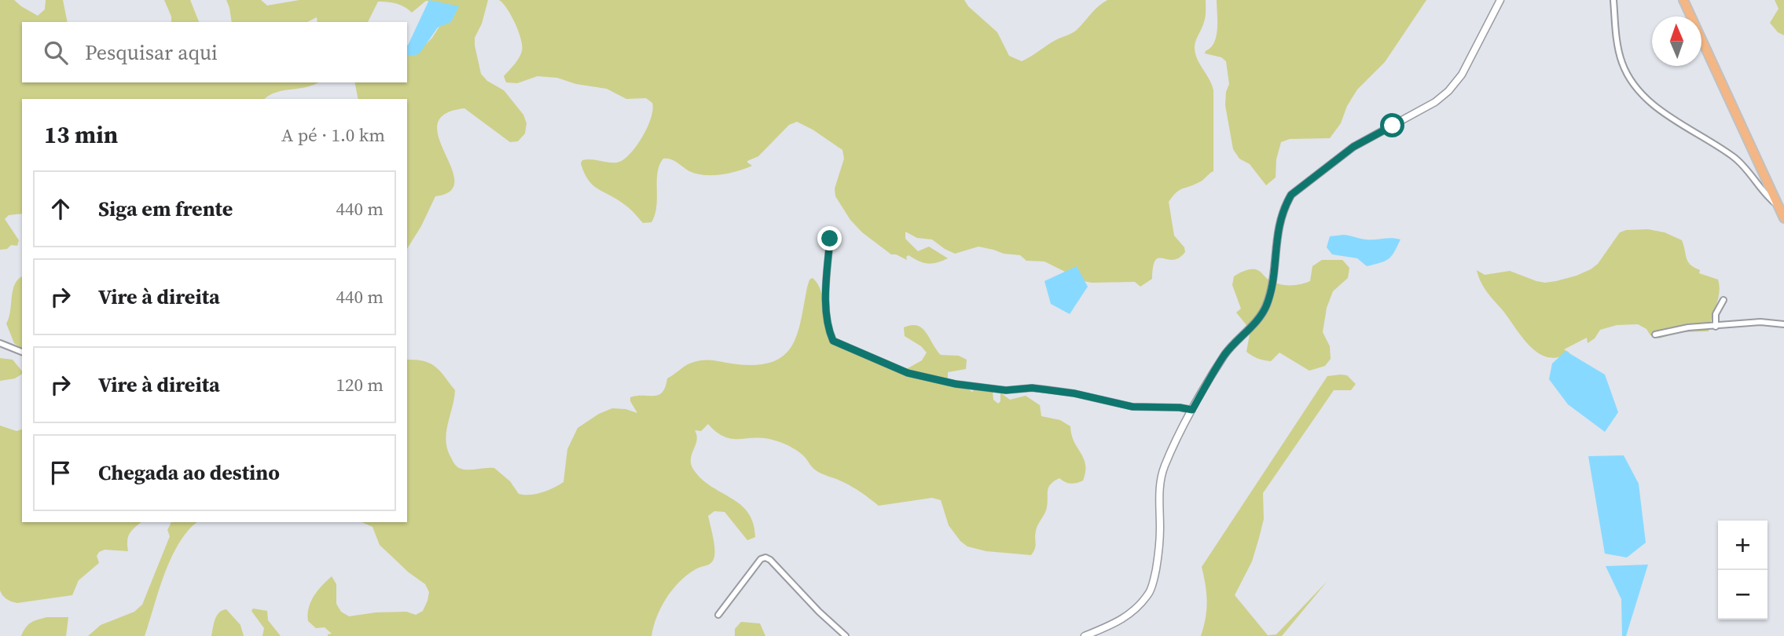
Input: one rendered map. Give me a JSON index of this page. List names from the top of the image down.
{
  "north": "top",
  "page": {
    "search": "Pesquisar aqui",
    "heading": ["13 min", "A pé · 1.0 km"],
    "list": [
      ["Siga em frente", "440 m"],
      ["Vire à direita", "440 m"],
      ["Vire à direita", "120 m"],
      "Chegada ao destino"
    ],
    "map_buttons": ["+", "−"]
  }
}
